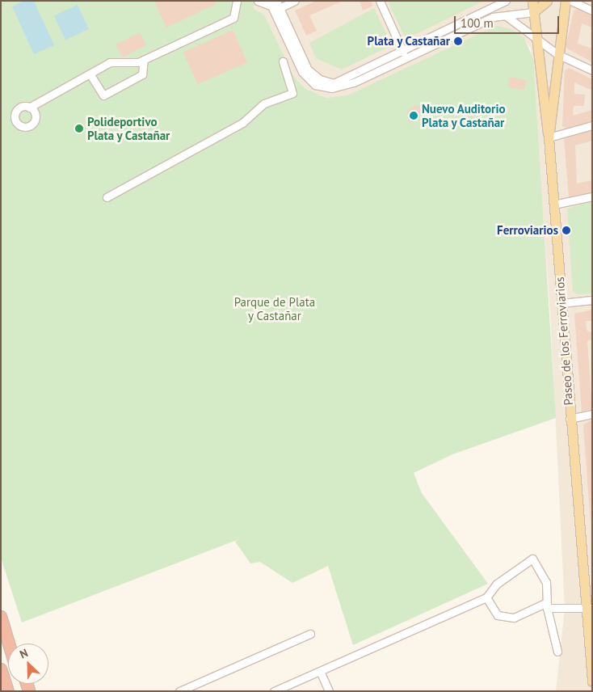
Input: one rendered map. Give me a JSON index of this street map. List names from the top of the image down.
{
  "streets": {
    "main road": ["Paseo de los Ferroviarios"]
  },
  "parks": ["Parque de Plata y Castañar"],
  "places": [
    "Plata y Castañar",
    "Nuevo Auditorio Plata y Castañar",
    "Polideportivo Plata y Castañar",
    "Ferroviarios"
  ],
  "scale_bar": "100 m",
  "north": "top left"
}
